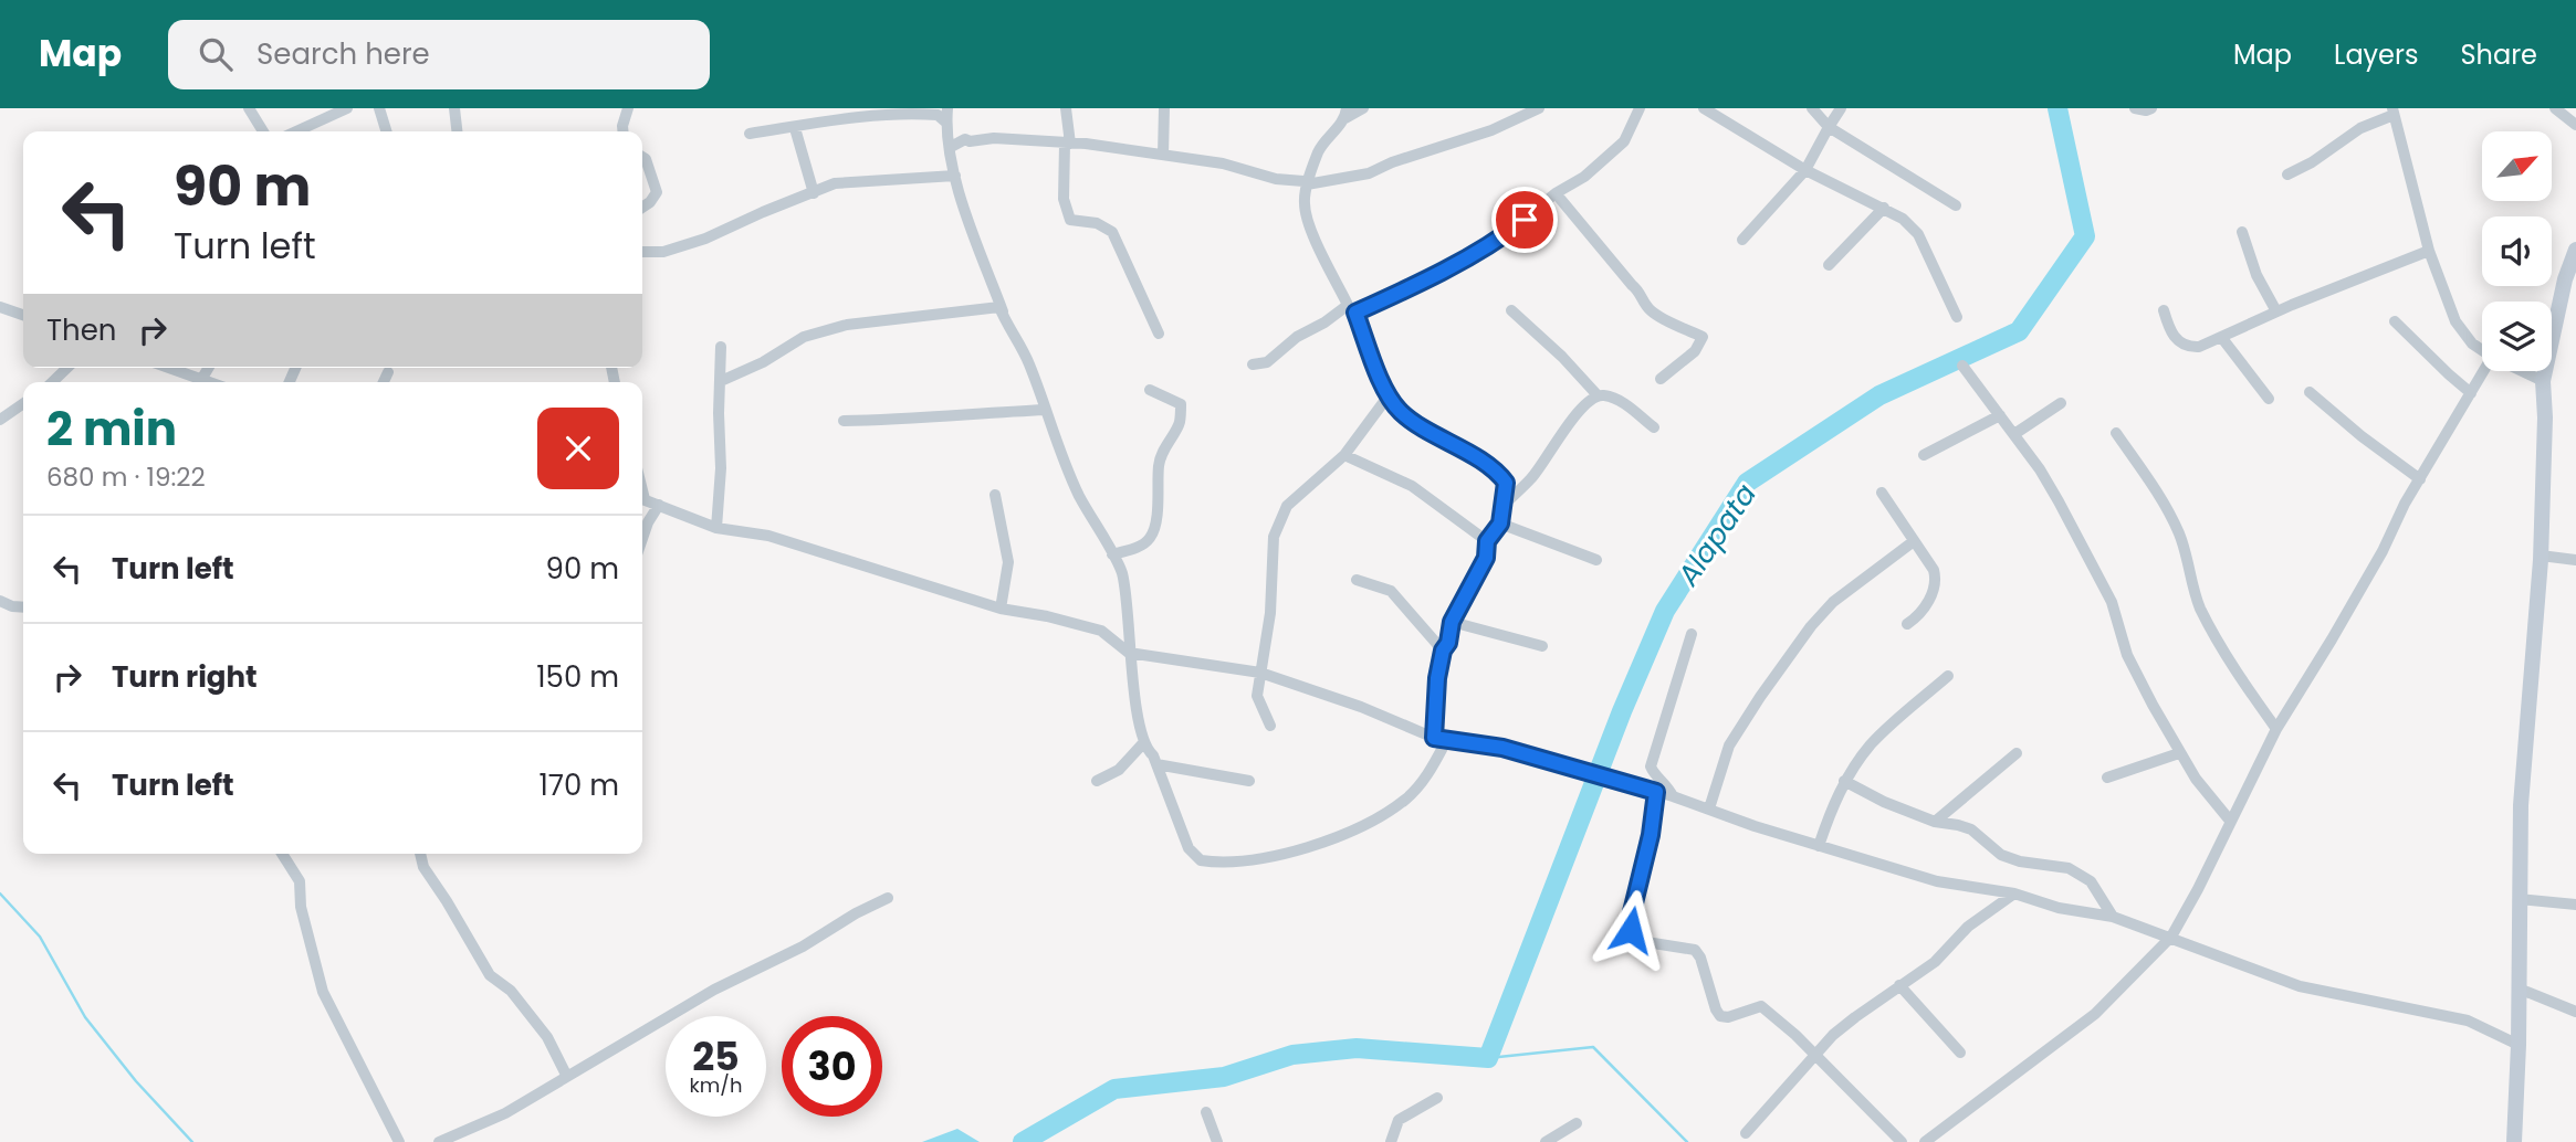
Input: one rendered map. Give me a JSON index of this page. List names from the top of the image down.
{
  "water": ["Alapata"],
  "north": "top right",
  "page": {
    "header": "Map",
    "search": "Search here",
    "nav": ["Map", "Layers", "Share"],
    "turn": ["90 m", "Turn left"],
    "then": "Then",
    "heading": ["2 min", "680 m · 19:22"],
    "list": [
      {
        "name": "Turn left",
        "value": "90 m"
      },
      {
        "name": "Turn right",
        "value": "150 m"
      },
      {
        "name": "Turn left",
        "value": "170 m"
      }
    ],
    "speed": "25 km/h",
    "limit": "30"
  }
}
